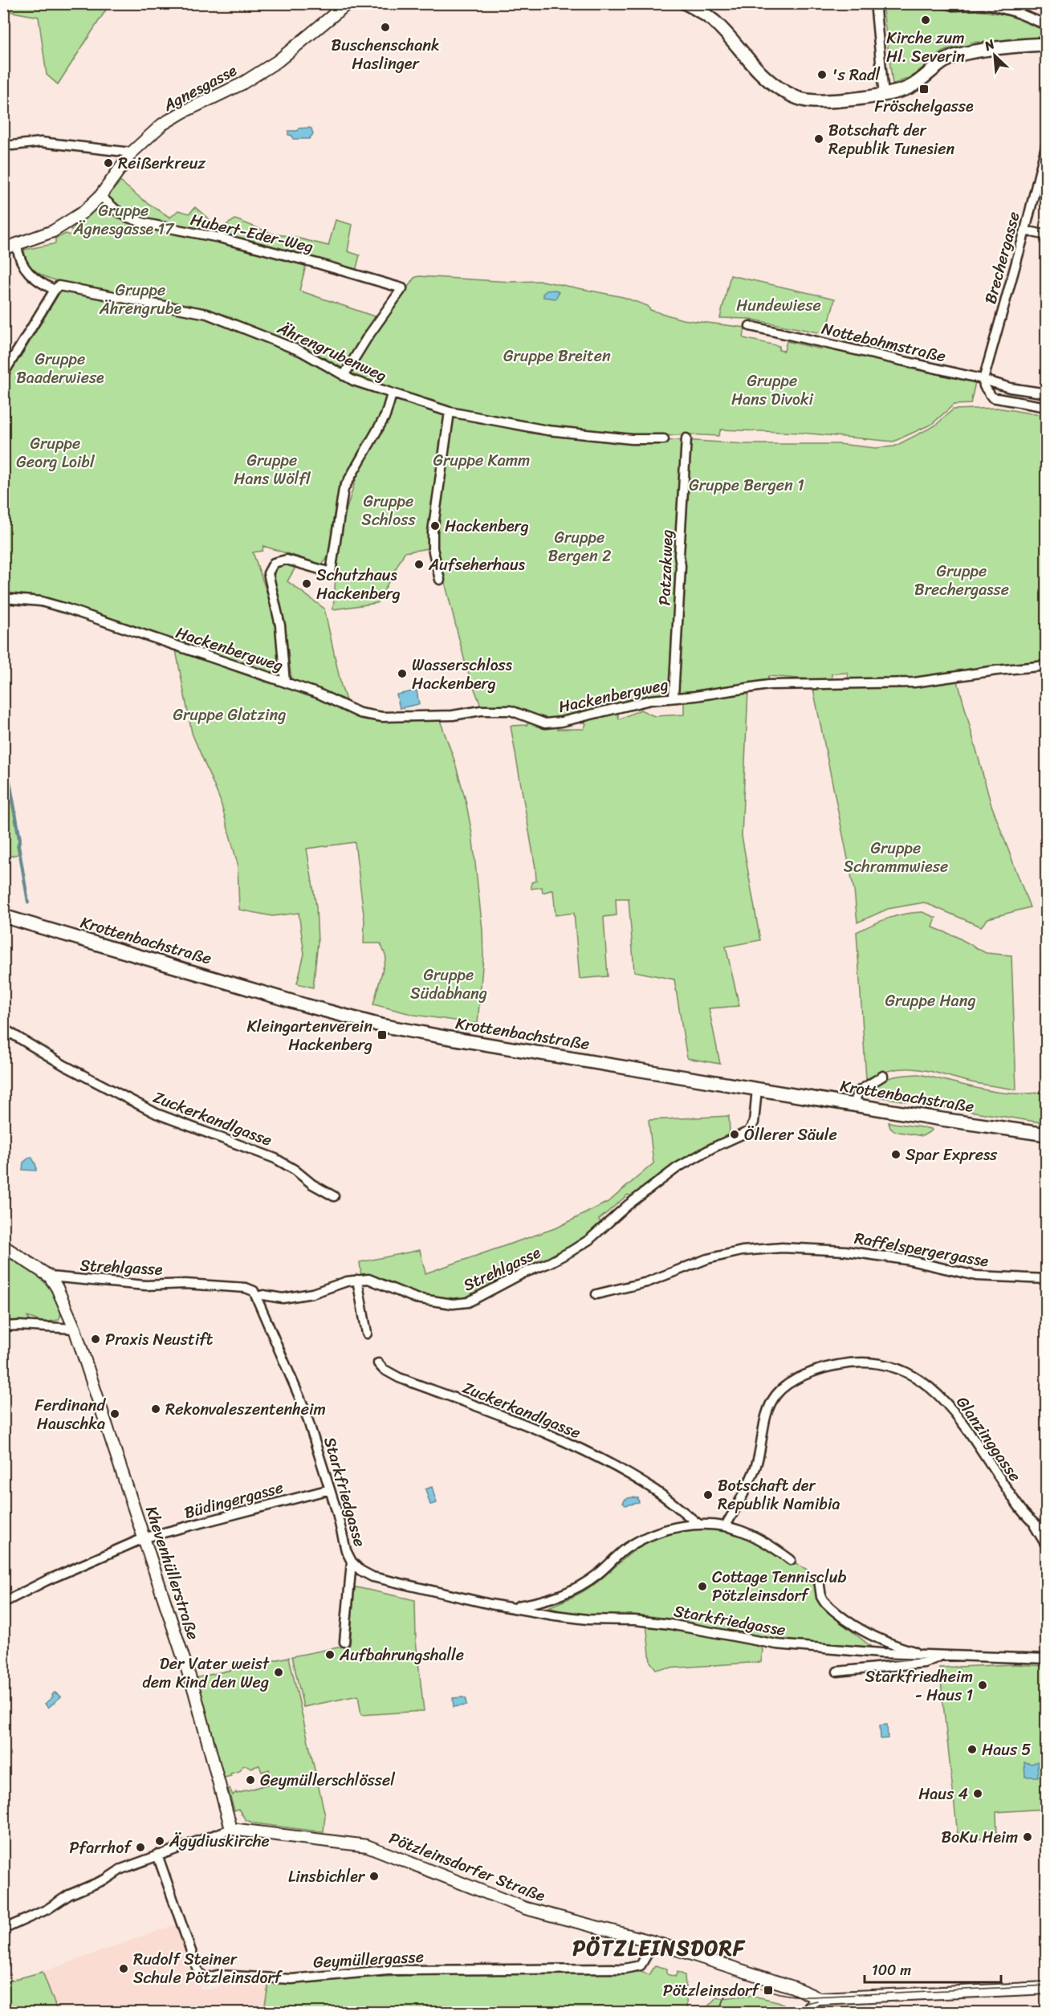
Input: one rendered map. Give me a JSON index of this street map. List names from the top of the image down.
{
  "streets": {
    "main road": ["Krottenbachstraße"],
    "street": [
      "Agnesgasse",
      "Hubert-Eder-Weg",
      "Brechergasse",
      "Nottebohmstraße",
      "Ährengrubenweg",
      "Patzakweg",
      "Hackenbergweg",
      "Zuckerkandlgasse",
      "Raffelspergergasse",
      "Strehlgasse",
      "Glanzinggasse",
      "Starkfriedgasse",
      "Büdingergasse",
      "Khevenhüllerstraße",
      "Pötzleinsdorfer Straße",
      "Geymüllergasse"
    ]
  },
  "crossings": [
    ["Agnesgasse", "Hubert-Eder-Weg"],
    ["Hubert-Eder-Weg", "Ährengrubenweg"],
    ["Brechergasse", "Nottebohmstraße"],
    ["Patzakweg", "Hackenbergweg"],
    ["Krottenbachstraße", "Strehlgasse"],
    ["Zuckerkandlgasse", "Starkfriedgasse"],
    ["Strehlgasse", "Starkfriedgasse"],
    ["Strehlgasse", "Khevenhüllerstraße"],
    ["Glanzinggasse", "Starkfriedgasse"],
    ["Starkfriedgasse", "Büdingergasse"],
    ["Büdingergasse", "Khevenhüllerstraße"],
    ["Khevenhüllerstraße", "Pötzleinsdorfer Straße"],
    ["Pötzleinsdorfer Straße", "Geymüllergasse"]
  ],
  "districts": ["PÖTZLEINSDORF"],
  "parks": [
    "Gruppe Ägnesgasse 17",
    "Gruppe Ährengrube",
    "Hundewiese",
    "Gruppe Breiten",
    "Gruppe Baaderwiese",
    "Gruppe Hans Divoki",
    "Gruppe Georg Loibl",
    "Gruppe Hans Wölfl",
    "Gruppe Kamm",
    "Gruppe Bergen 1",
    "Gruppe Schloss",
    "Gruppe Bergen 2",
    "Gruppe Brechergasse",
    "Gruppe Glatzing",
    "Gruppe Schrammwiese",
    "Gruppe Südabhang",
    "Gruppe Hang"
  ],
  "places": {
    "other": [
      "Kirche zum Hl. Severin",
      "Buschenschank Haslinger",
      "'s Radl",
      "Botschaft der Republik Tunesien",
      "Reißerkreuz",
      "Hackenberg",
      "Aufseherhaus",
      "Schutzhaus Hackenberg",
      "Wasserschloss Hackenberg",
      "Öllerer Säule",
      "Spar Express",
      "Praxis Neustift",
      "Rekonvaleszentenheim",
      "Ferdinand Hauschka",
      "Botschaft der Republik Namibia",
      "Cottage Tennisclub Pötzleinsdorf",
      "Aufbahrungshalle",
      "Der Vater weist dem Kind den Weg",
      "Starkfriedheim - Haus 1",
      "Haus 5",
      "Geymüllerschlössel",
      "Haus 4",
      "BoKu Heim",
      "Ägydiuskirche",
      "Pfarrhof",
      "Linsbichler",
      "Rudolf Steiner Schule Pötzleinsdorf"
    ],
    "transit": ["Fröschelgasse", "Kleingartenverein Hackenberg", "Pötzleinsdorf"]
  },
  "scale_bar": "100 m",
  "north": "top left"
}
